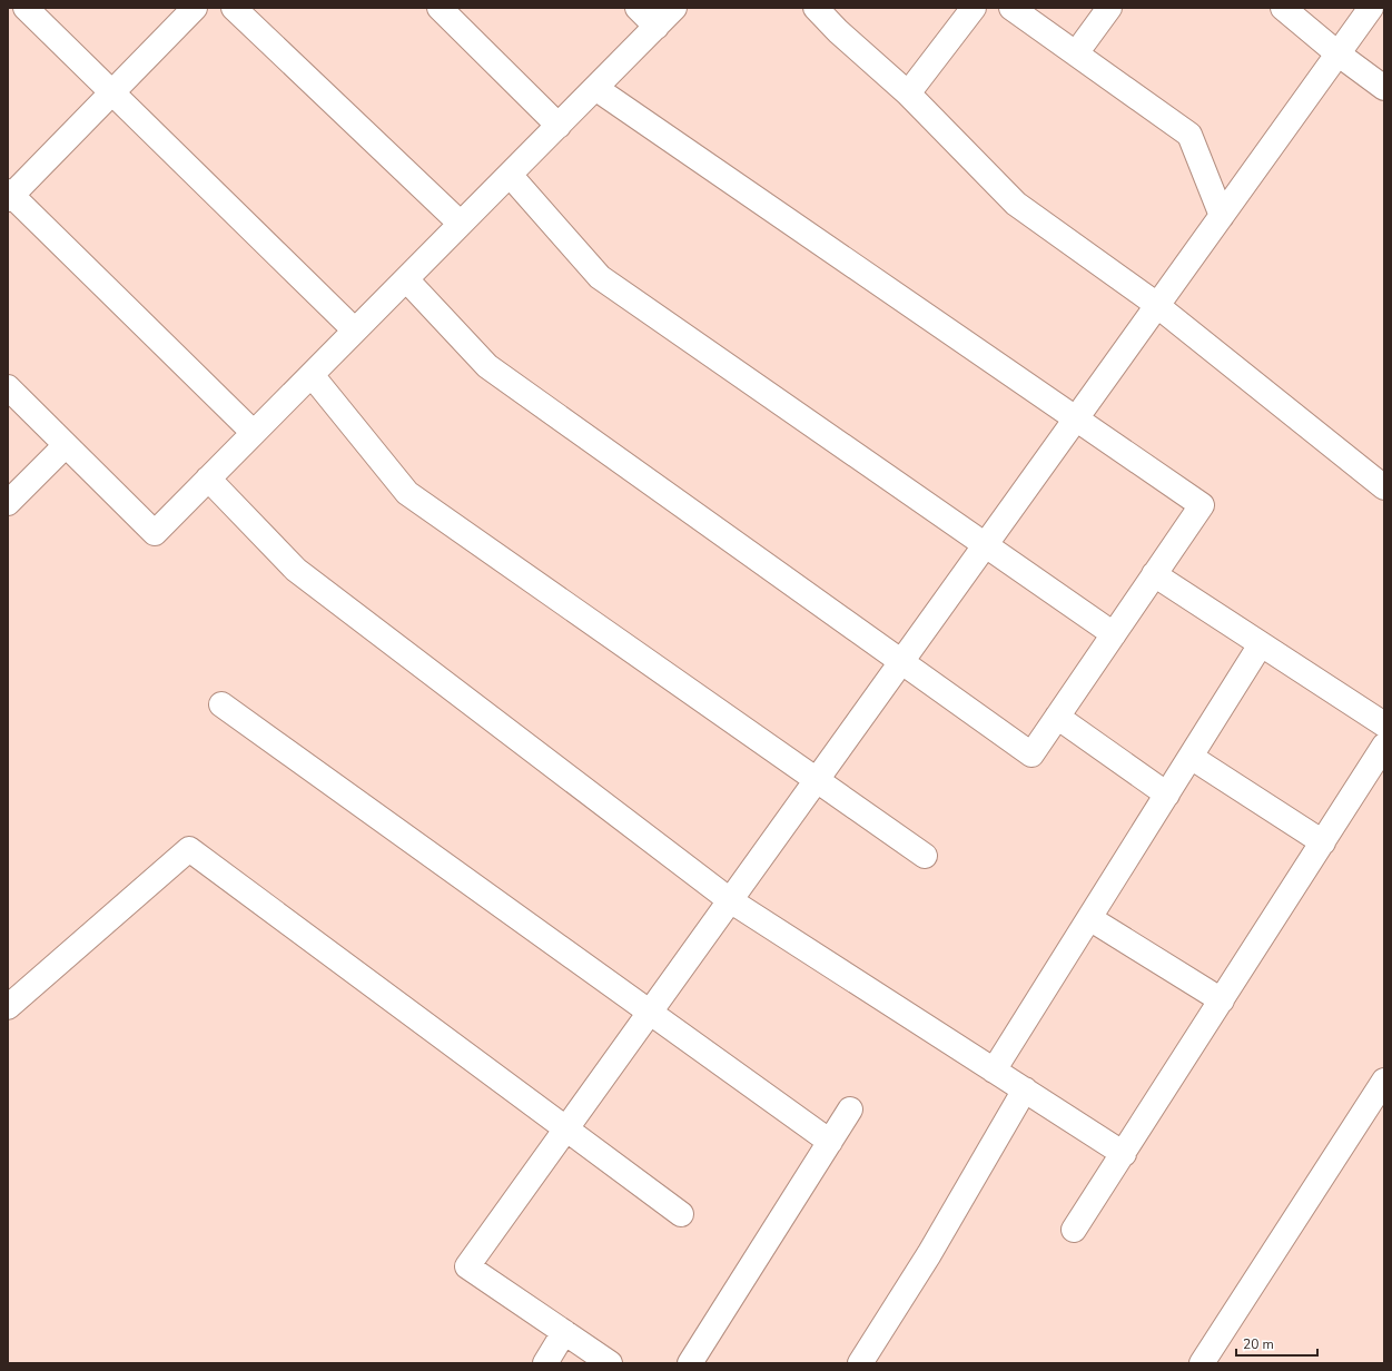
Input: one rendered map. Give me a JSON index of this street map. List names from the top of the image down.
{
  "scale_bar": "20 m"
}
